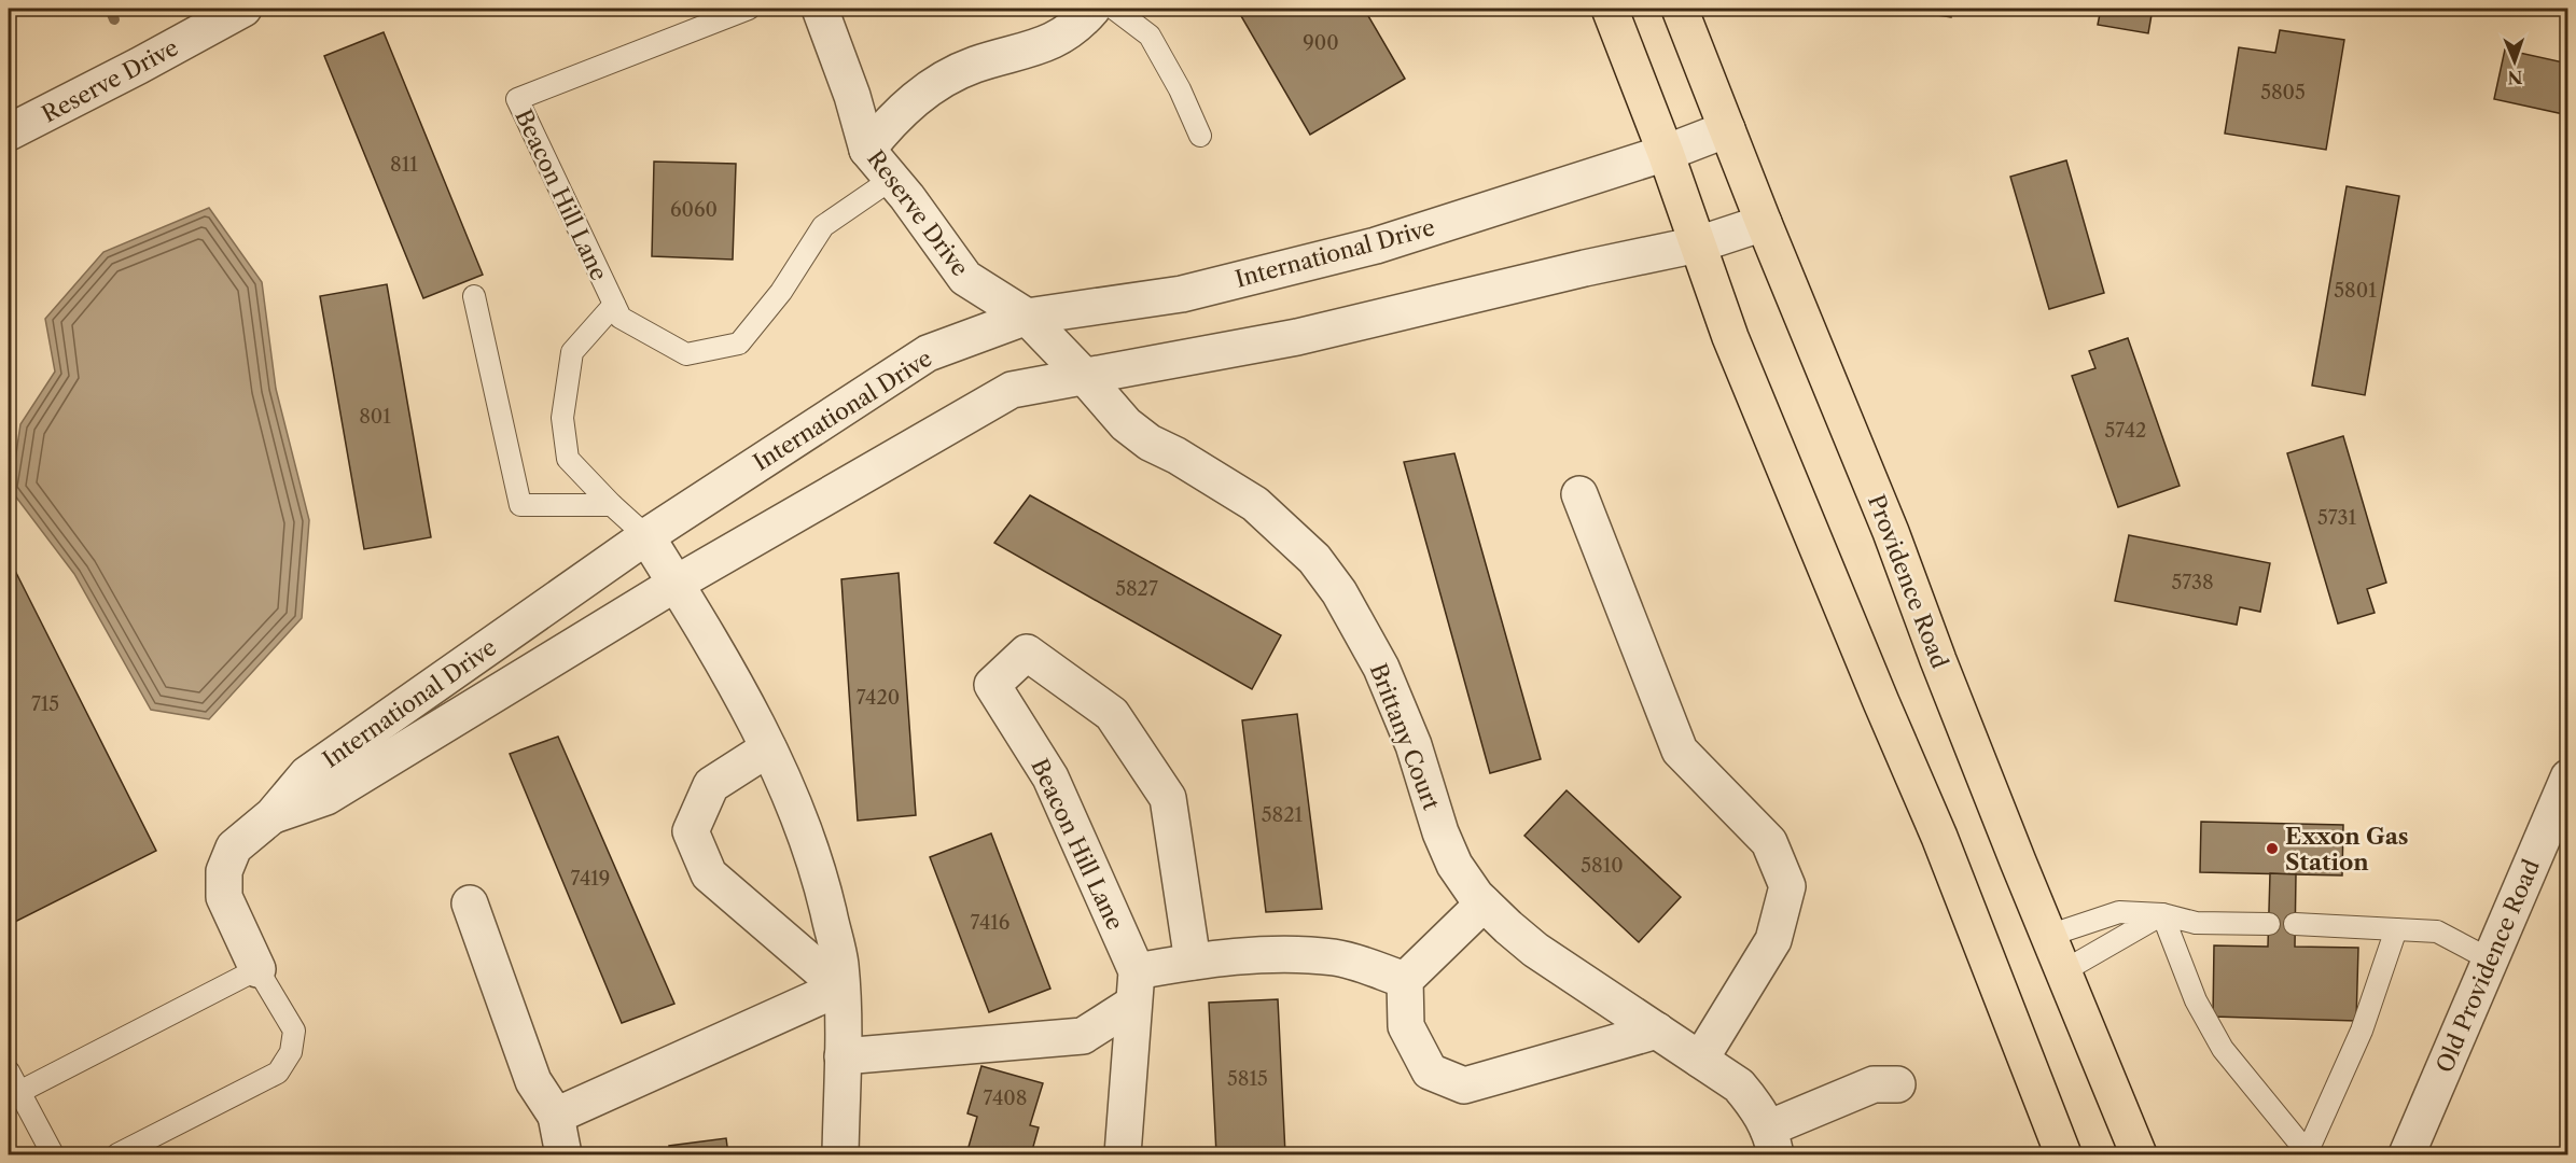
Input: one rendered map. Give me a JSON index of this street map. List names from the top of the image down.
{
  "streets": {
    "main road": ["Providence Road"],
    "street": [
      "Reserve Drive",
      "Beacon Hill Lane",
      "International Drive",
      "Brittany Court",
      "Old Providence Road"
    ]
  },
  "crossings": [
    ["Reserve Drive", "International Drive"],
    ["Reserve Drive", "Brittany Court"],
    ["International Drive", "Providence Road"],
    ["International Drive", "Brittany Court"]
  ],
  "places": ["Exxon Gas Station"],
  "house_numbers": [
    "900",
    "5805",
    "811",
    "6060",
    "5801",
    "801",
    "5742",
    "5731",
    "5738",
    "5827",
    "7420",
    "715",
    "5821",
    "5810",
    "7419",
    "7416",
    "5815",
    "7408"
  ],
  "north": "bottom"
}
